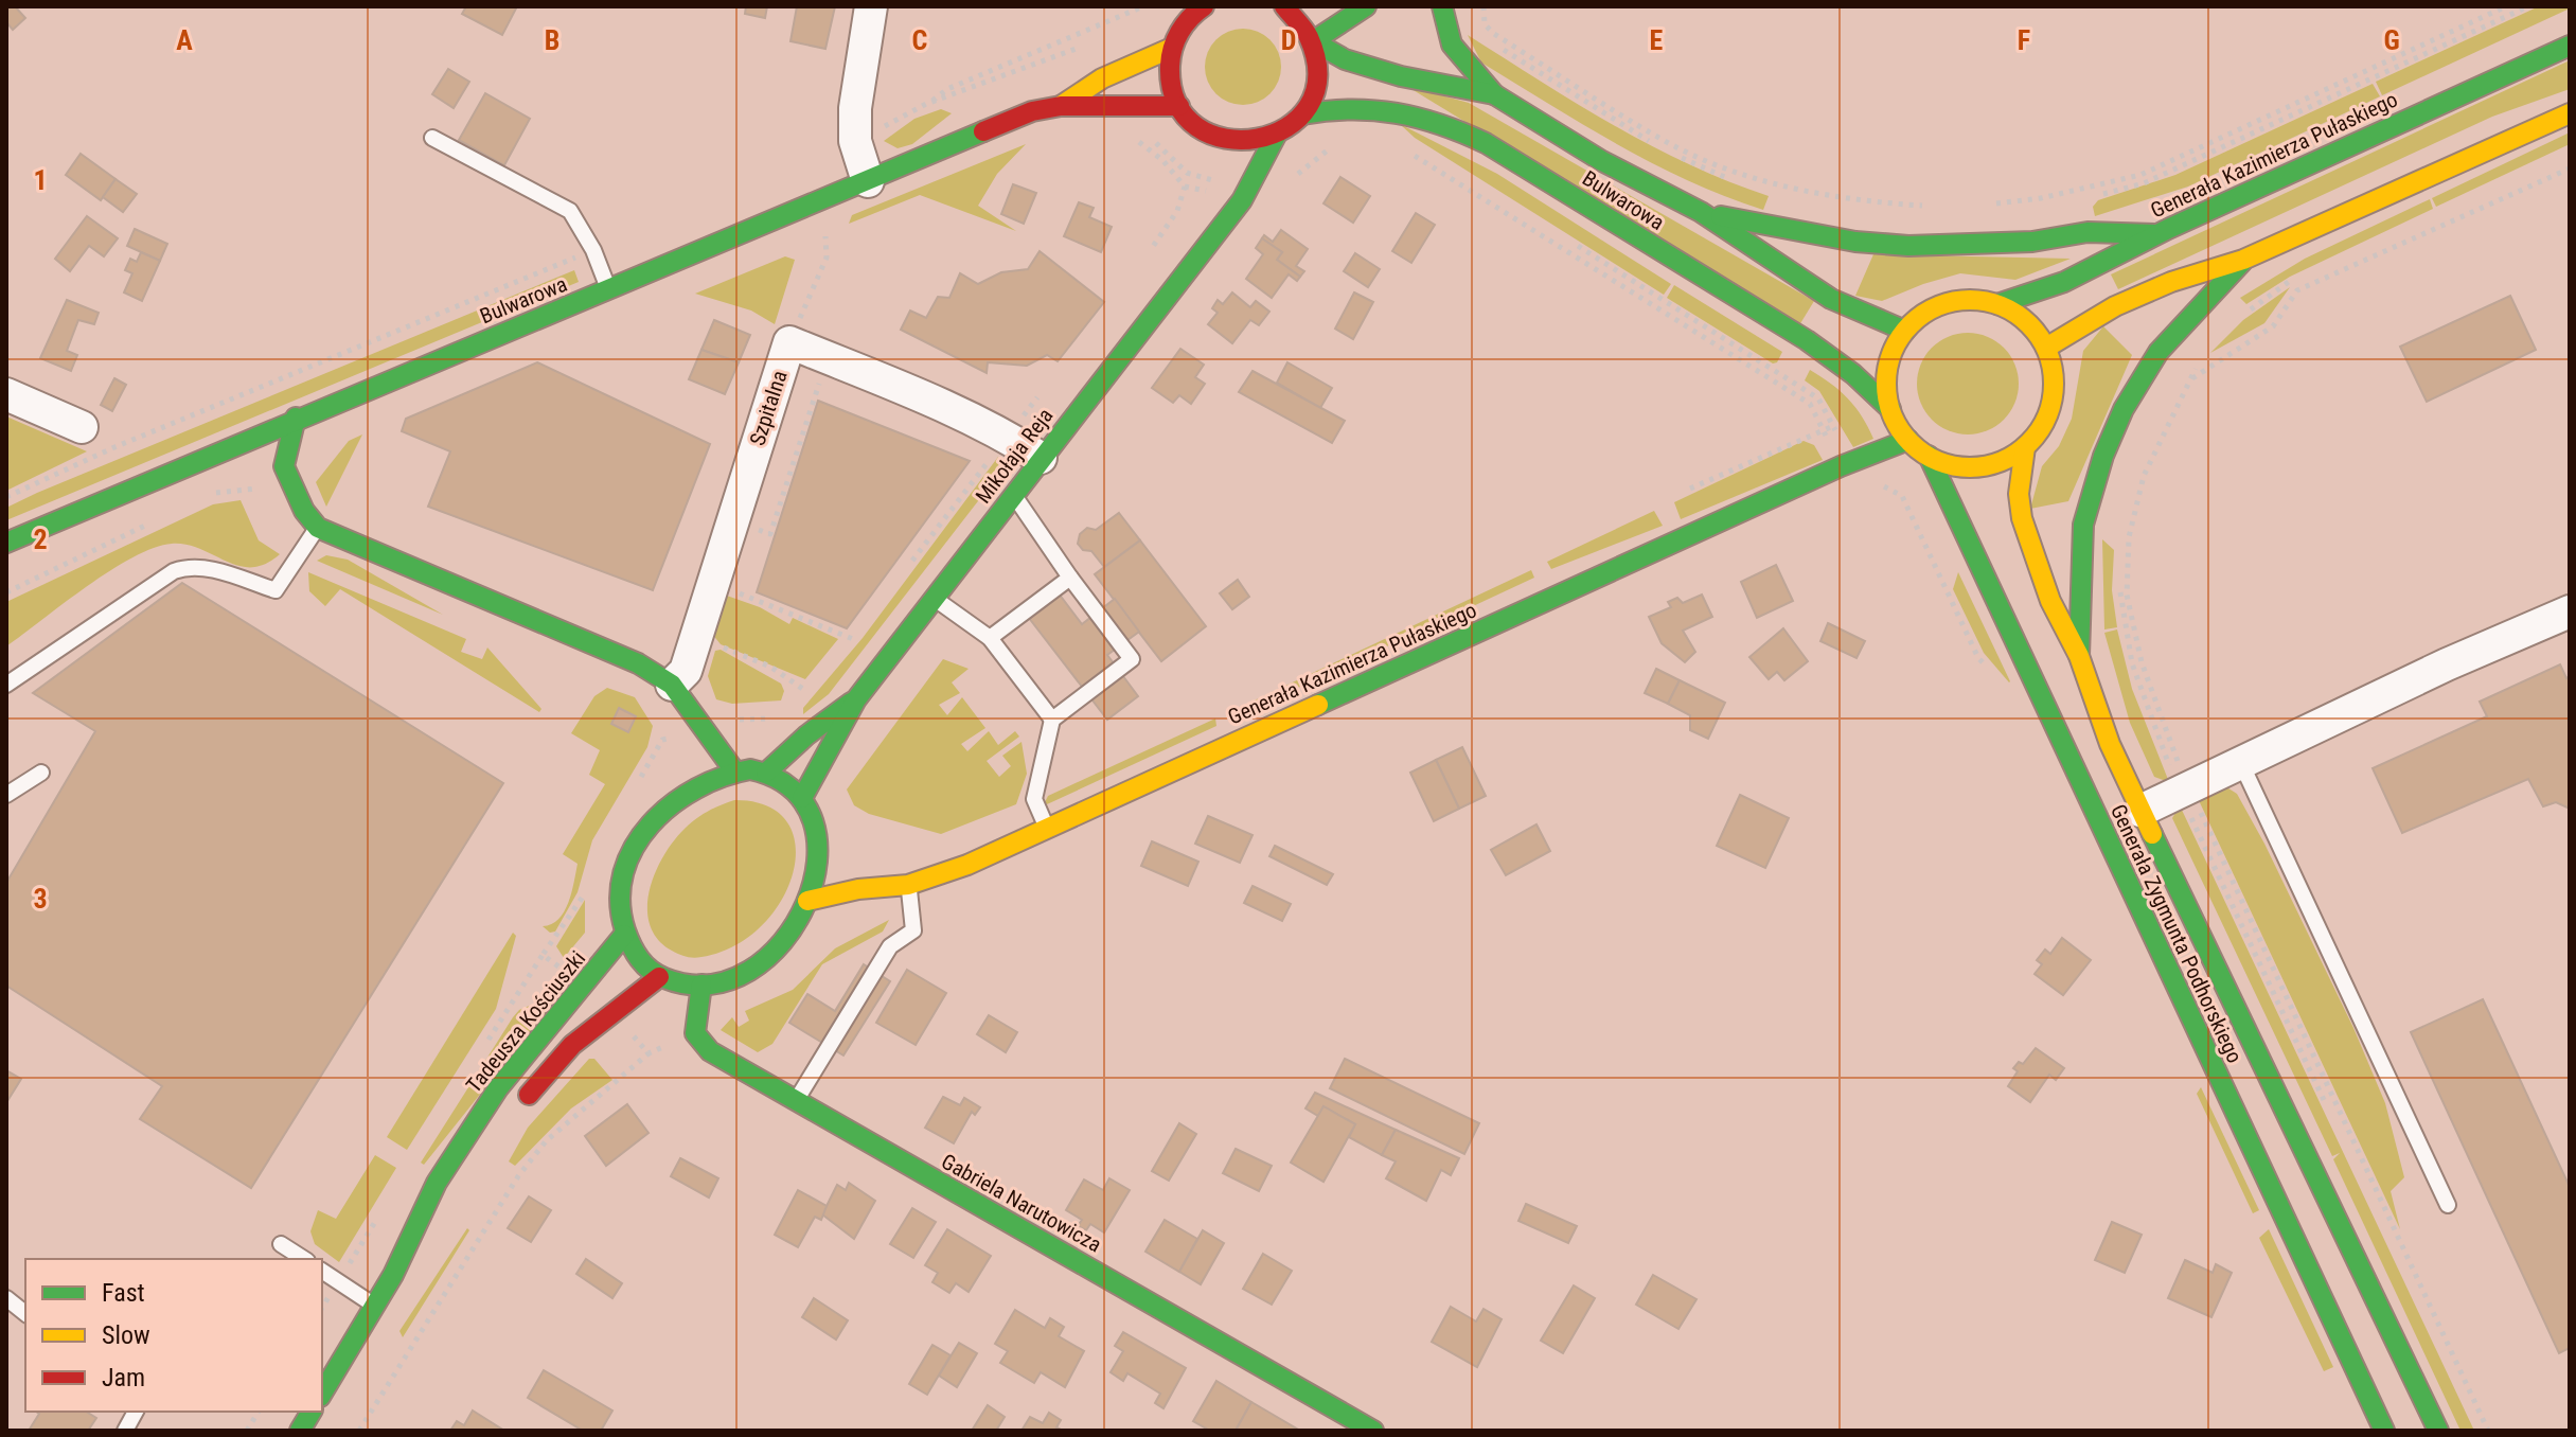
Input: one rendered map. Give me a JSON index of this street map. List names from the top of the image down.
{
  "streets": {
    "main road": [
      "Generała Kazimierza Pułaskiego",
      "Bulwarowa",
      "Mikołaja Reja",
      "Generała Zygmunta Podhorskiego",
      "Tadeusza Kościuszki",
      "Gabriela Narutowicza"
    ],
    "street": ["Szpitalna"]
  },
  "crossings": [
    ["Generała Kazimierza Pułaskiego", "Bulwarowa"],
    ["Generała Kazimierza Pułaskiego", "Generała Zygmunta Podhorskiego"],
    ["Generała Kazimierza Pułaskiego", "Tadeusza Kościuszki"],
    ["Bulwarowa", "Generała Zygmunta Podhorskiego"],
    ["Szpitalna", "Mikołaja Reja"]
  ],
  "legend": ["Fast", "Slow", "Jam"],
  "grid": {
    "columns": [
      "A",
      "B",
      "C",
      "D",
      "E",
      "F",
      "G"
    ],
    "rows": ["1", "2", "3"]
  }
}
